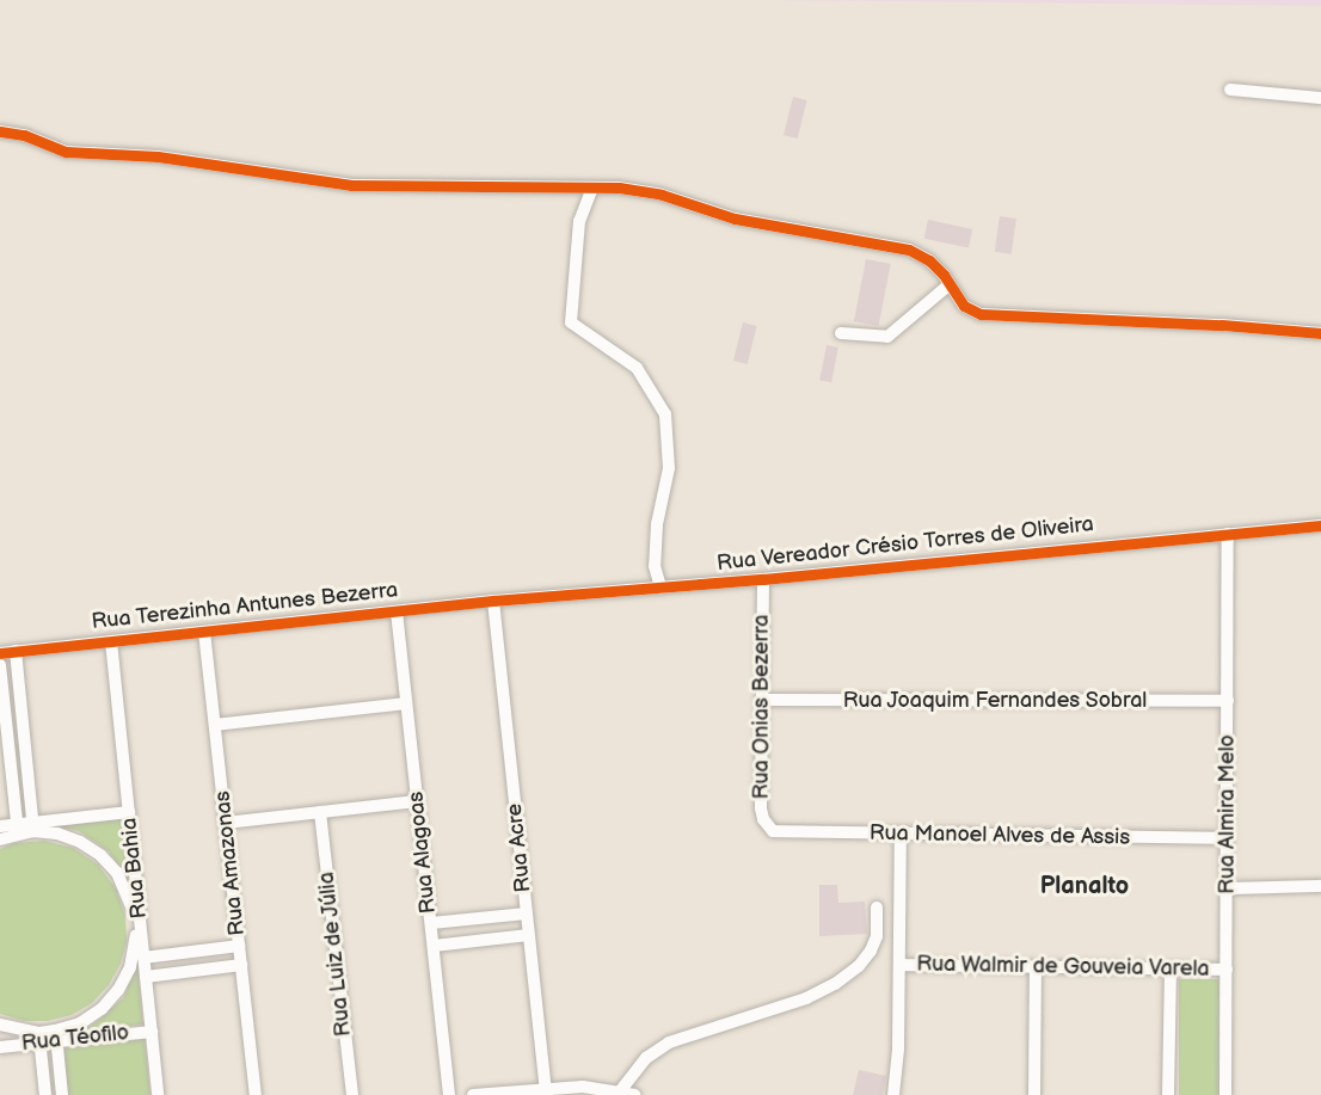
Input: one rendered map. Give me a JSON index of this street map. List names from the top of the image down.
{
  "streets": {
    "street": [
      "Rua Vereador Crésio Torres de Oliveira",
      "Rua Terezinha Antunes Bezerra",
      "Rua Joaquim Fernandes Sobral",
      "Rua Onias Bezerra",
      "Rua Almira Melo",
      "Rua Manoel Alves de Assis",
      "Rua Acre",
      "Rua Alagoas",
      "Rua Amazonas",
      "Rua Bahia",
      "Rua Luiz de Júlia",
      "Rua Walmir de Gouveia Varela",
      "Rua Téofilo"
    ]
  },
  "crossings": [
    ["Rua Vereador Crésio Torres de Oliveira", "Rua Terezinha Antunes Bezerra"],
    ["Rua Vereador Crésio Torres de Oliveira", "Rua Onias Bezerra"],
    ["Rua Vereador Crésio Torres de Oliveira", "Rua Almira Melo"],
    ["Rua Vereador Crésio Torres de Oliveira", "Rua Acre"],
    ["Rua Terezinha Antunes Bezerra", "Rua Acre"],
    ["Rua Terezinha Antunes Bezerra", "Rua Alagoas"],
    ["Rua Terezinha Antunes Bezerra", "Rua Amazonas"],
    ["Rua Terezinha Antunes Bezerra", "Rua Bahia"],
    ["Rua Joaquim Fernandes Sobral", "Rua Onias Bezerra"],
    ["Rua Joaquim Fernandes Sobral", "Rua Almira Melo"],
    ["Rua Onias Bezerra", "Rua Manoel Alves de Assis"],
    ["Rua Almira Melo", "Rua Manoel Alves de Assis"],
    ["Rua Almira Melo", "Rua Walmir de Gouveia Varela"],
    ["Rua Bahia", "Rua Téofilo"]
  ],
  "districts": ["Planalto"]
}
